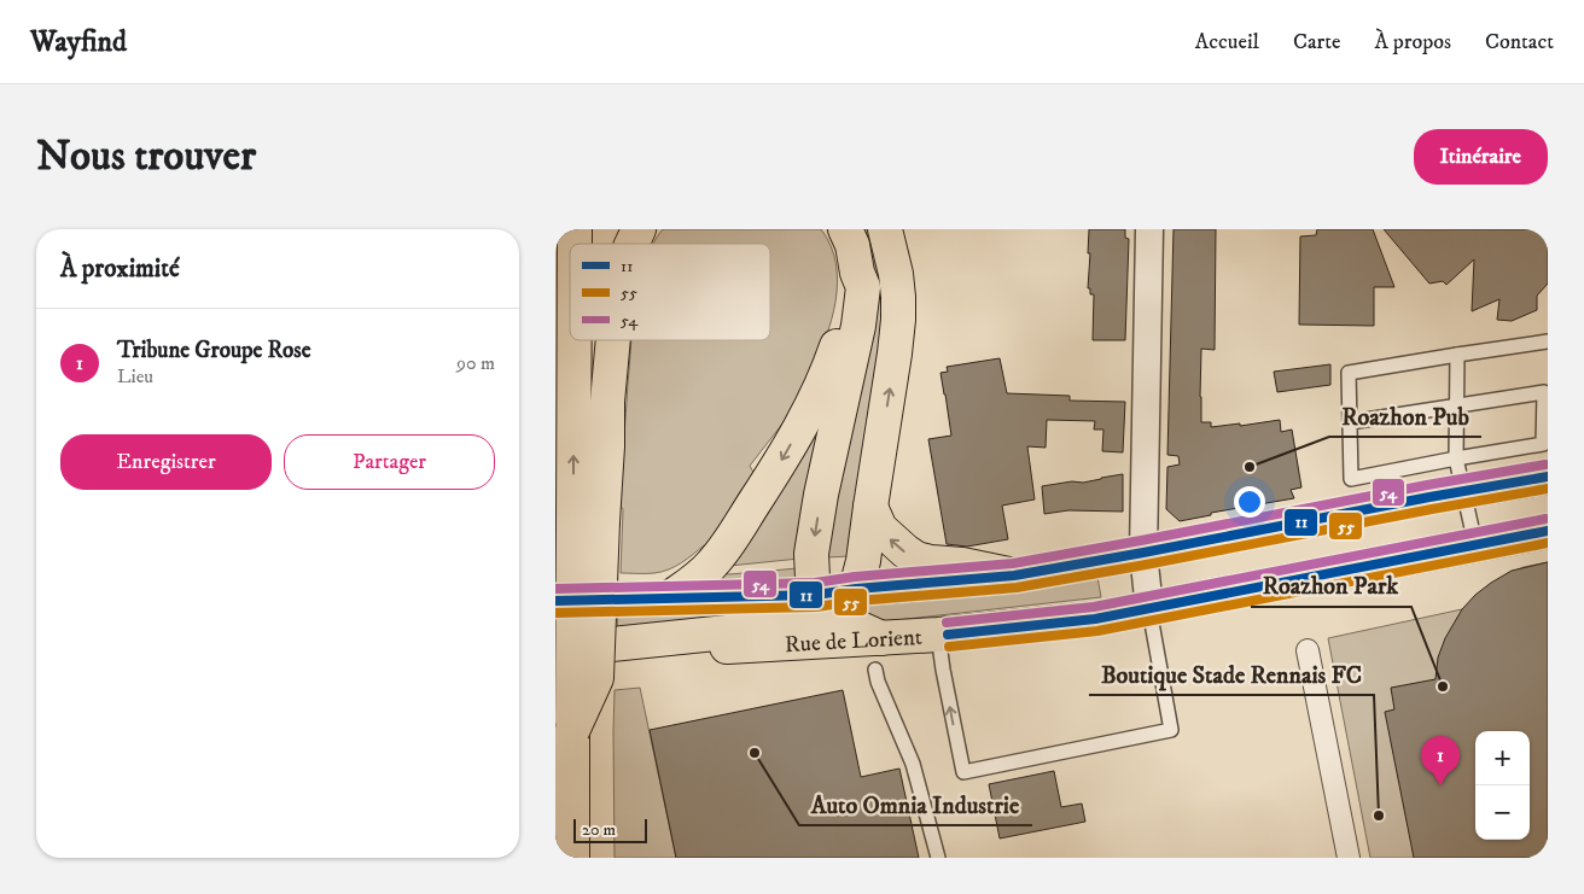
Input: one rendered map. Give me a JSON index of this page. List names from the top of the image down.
{
  "streets": {
    "main road": ["Rue de Lorient"]
  },
  "places": [
    "Roazhon Pub",
    "Roazhon Park",
    "Auto Omnia Industrie",
    "Boutique Stade Rennais FC"
  ],
  "lines": ["transit line 54", "transit line 11", "transit line 55"],
  "legend": ["11", "55", "54"],
  "scale_bar": "20 m",
  "page": {
    "header": "Wayfind",
    "nav": [
      "Accueil",
      "Carte",
      "À propos",
      "Contact"
    ],
    "buttons": [
      "Itinéraire",
      ["Enregistrer", "Partager"]
    ],
    "title": "Nous trouver",
    "heading": "À proximité",
    "list": [
      {
        "mark": "1",
        "name": "Tribune Groupe Rose",
        "note": "Lieu",
        "value": "90 m"
      }
    ],
    "map_buttons": ["+", "−"],
    "pins": "1",
    "scale": "20 m"
  }
}
